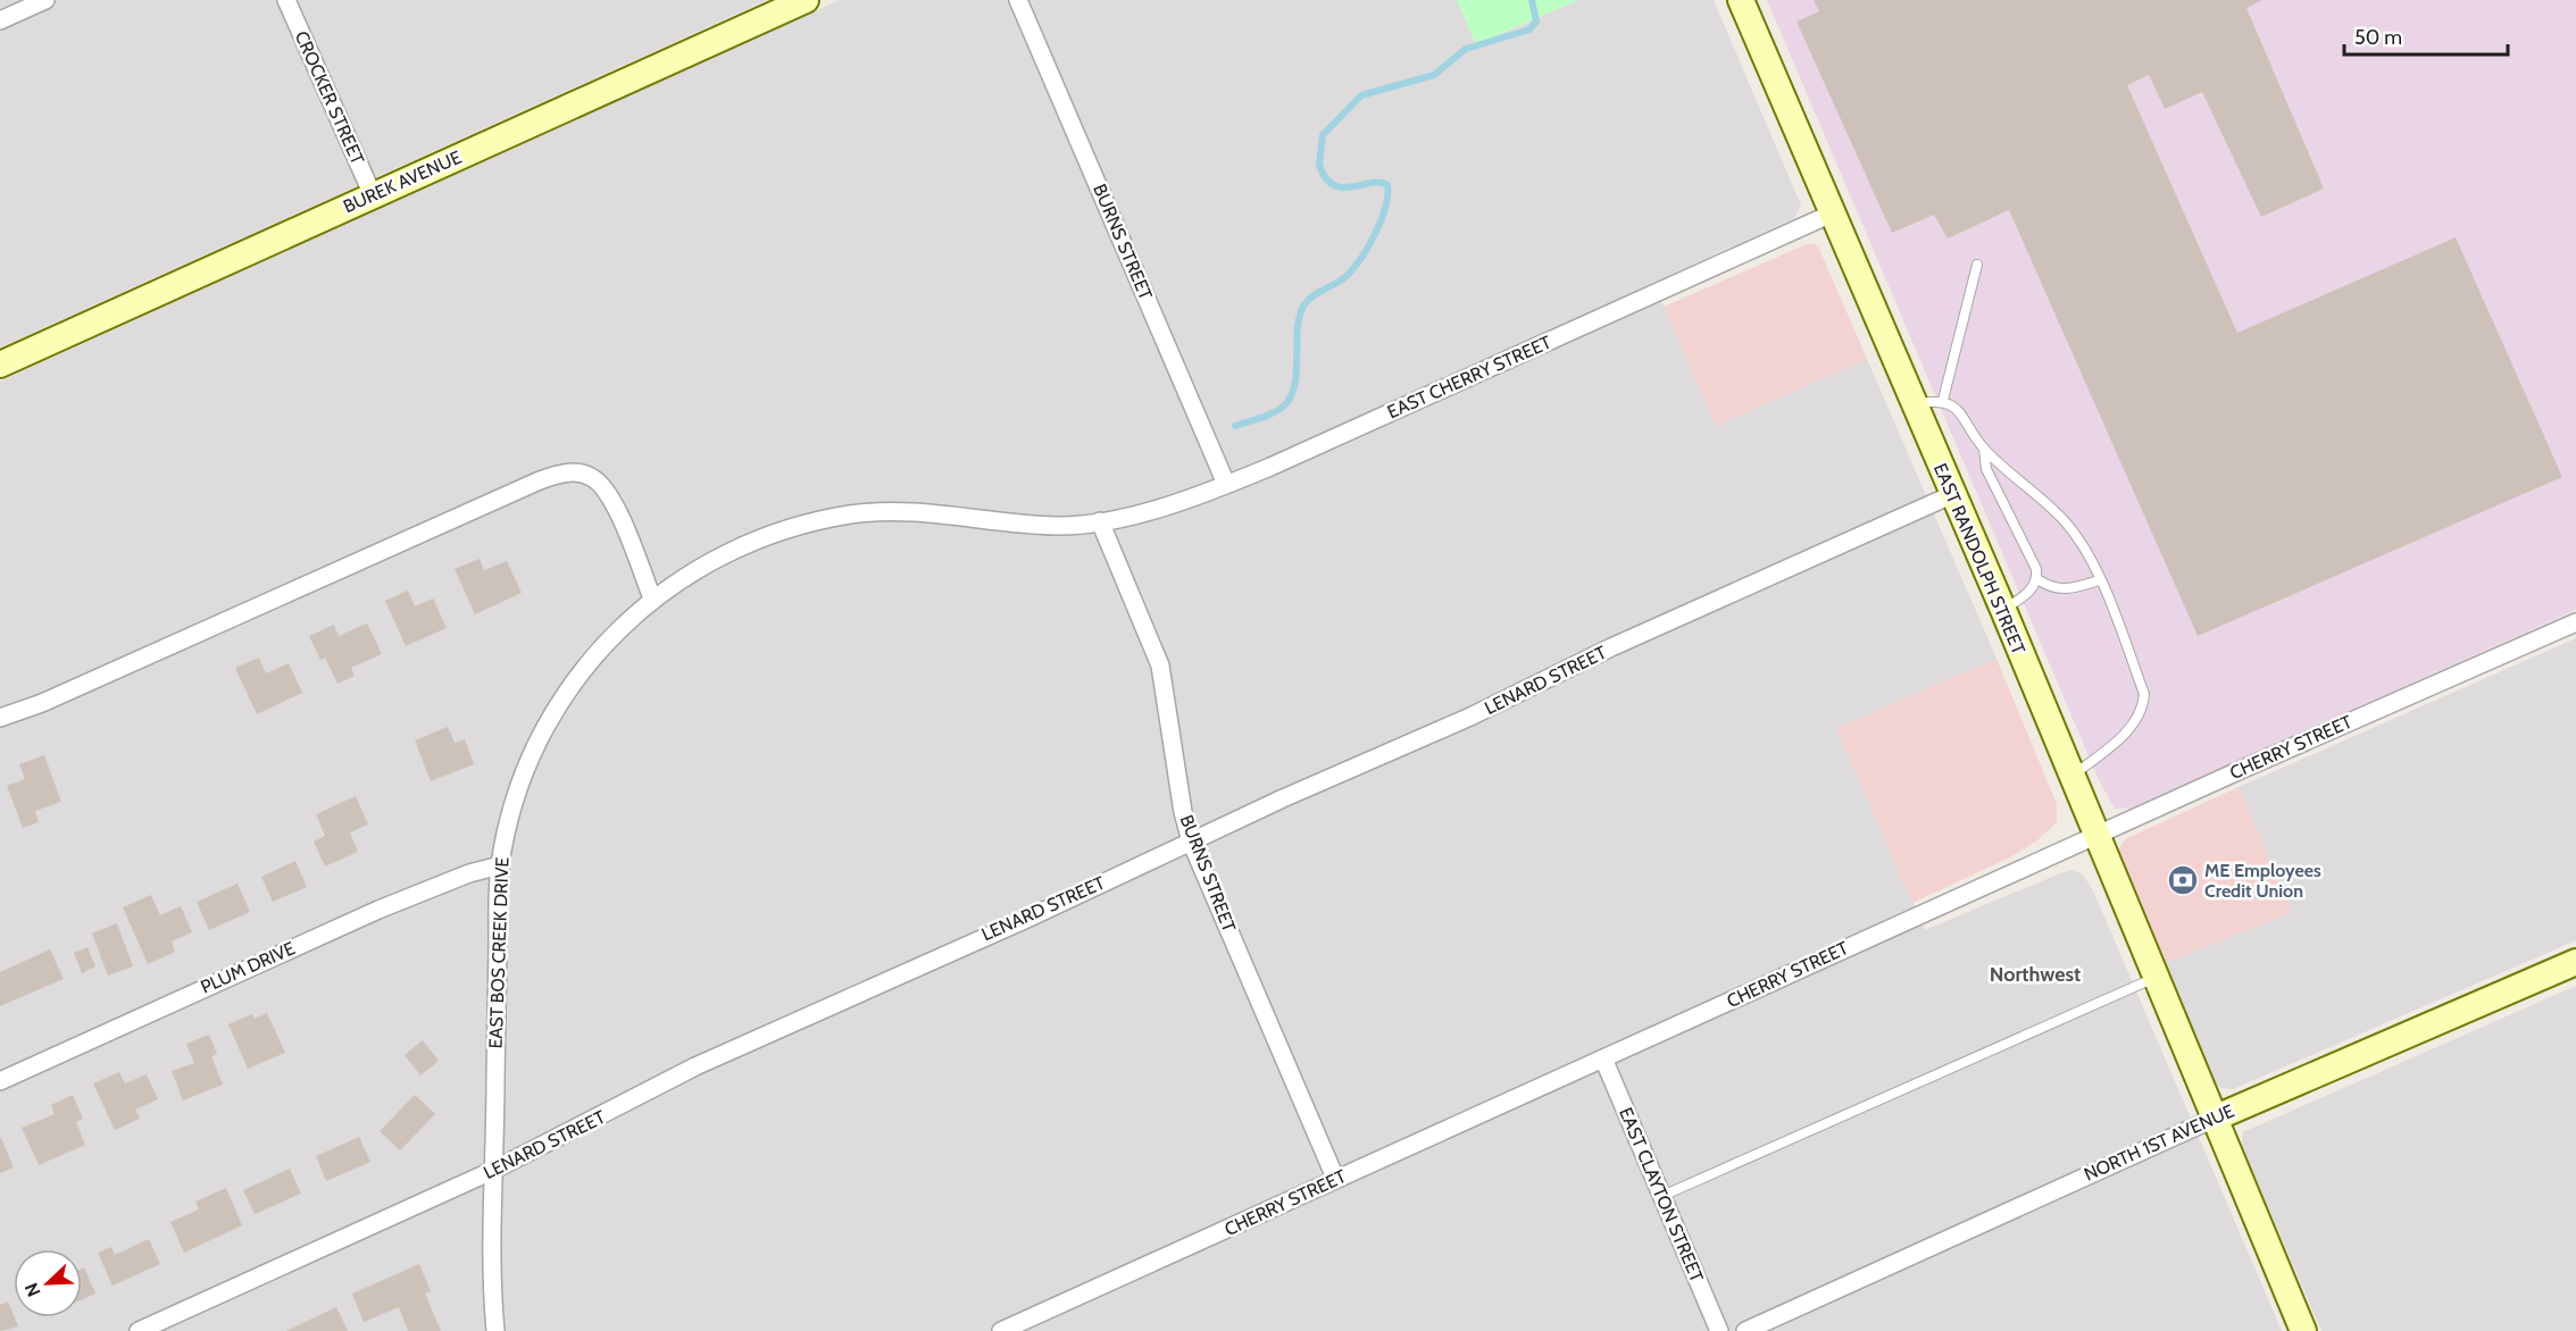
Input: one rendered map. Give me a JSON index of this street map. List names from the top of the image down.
{
  "streets": {
    "street": [
      "CROCKER STREET",
      "BUREK AVENUE",
      "BURNS STREET",
      "EAST CHERRY STREET",
      "EAST RANDOLPH STREET",
      "LENARD STREET",
      "CHERRY STREET",
      "EAST BOS CREEK DRIVE",
      "PLUM DRIVE",
      "NORTH 1ST AVENUE",
      "EAST CLAYTON STREET"
    ]
  },
  "crossings": [
    ["CROCKER STREET", "BUREK AVENUE"],
    ["BURNS STREET", "EAST CHERRY STREET"],
    ["BURNS STREET", "LENARD STREET"],
    ["BURNS STREET", "CHERRY STREET"],
    ["BURNS STREET", "EAST BOS CREEK DRIVE"],
    ["EAST CHERRY STREET", "EAST RANDOLPH STREET"],
    ["EAST CHERRY STREET", "EAST BOS CREEK DRIVE"],
    ["EAST RANDOLPH STREET", "LENARD STREET"],
    ["EAST RANDOLPH STREET", "CHERRY STREET"],
    ["EAST RANDOLPH STREET", "NORTH 1ST AVENUE"],
    ["LENARD STREET", "EAST BOS CREEK DRIVE"],
    ["CHERRY STREET", "EAST CLAYTON STREET"],
    ["EAST BOS CREEK DRIVE", "PLUM DRIVE"]
  ],
  "districts": ["Northwest"],
  "places": {
    "bank": ["ME Employees Credit Union"]
  },
  "scale_bar": "50 m",
  "north": "bottom left"
}
